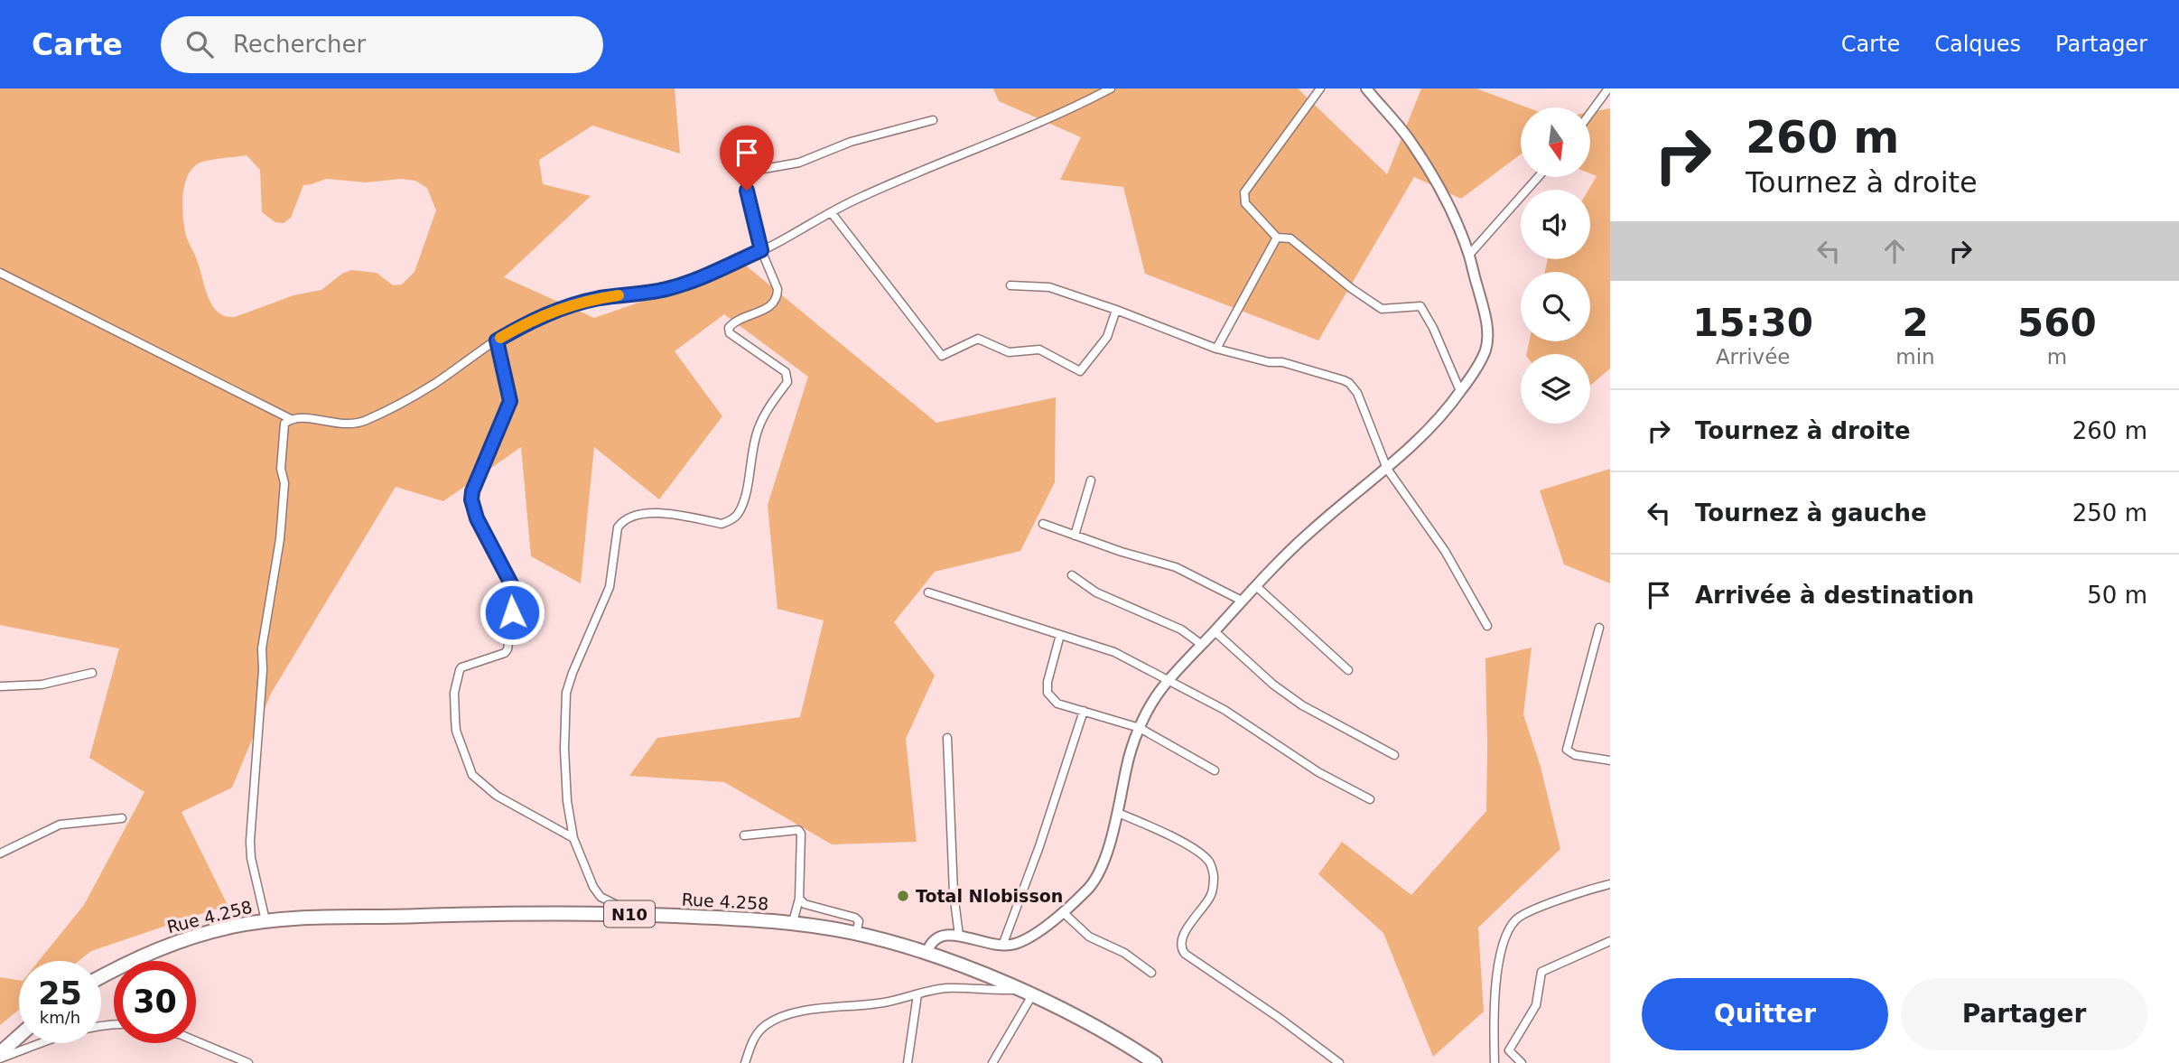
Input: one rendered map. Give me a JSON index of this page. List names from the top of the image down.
{
  "streets": {
    "highway": ["Rue 4.258", "N10"]
  },
  "places": ["Total Nlobisson"],
  "north": "bottom",
  "page": {
    "header": "Carte",
    "search": "Rechercher",
    "nav": ["Carte", "Calques", "Partager"],
    "turn": ["260 m", "Tournez à droite"],
    "eta": [
      "15:30",
      "Arrivée",
      "2",
      "min",
      "560",
      "m"
    ],
    "list": [
      {
        "name": "Tournez à droite",
        "value": "260 m"
      },
      {
        "name": "Tournez à gauche",
        "value": "250 m"
      },
      {
        "name": "Arrivée à destination",
        "value": "50 m"
      }
    ],
    "speed": "25 km/h",
    "limit": "30",
    "buttons": ["Quitter", "Partager"]
  }
}
